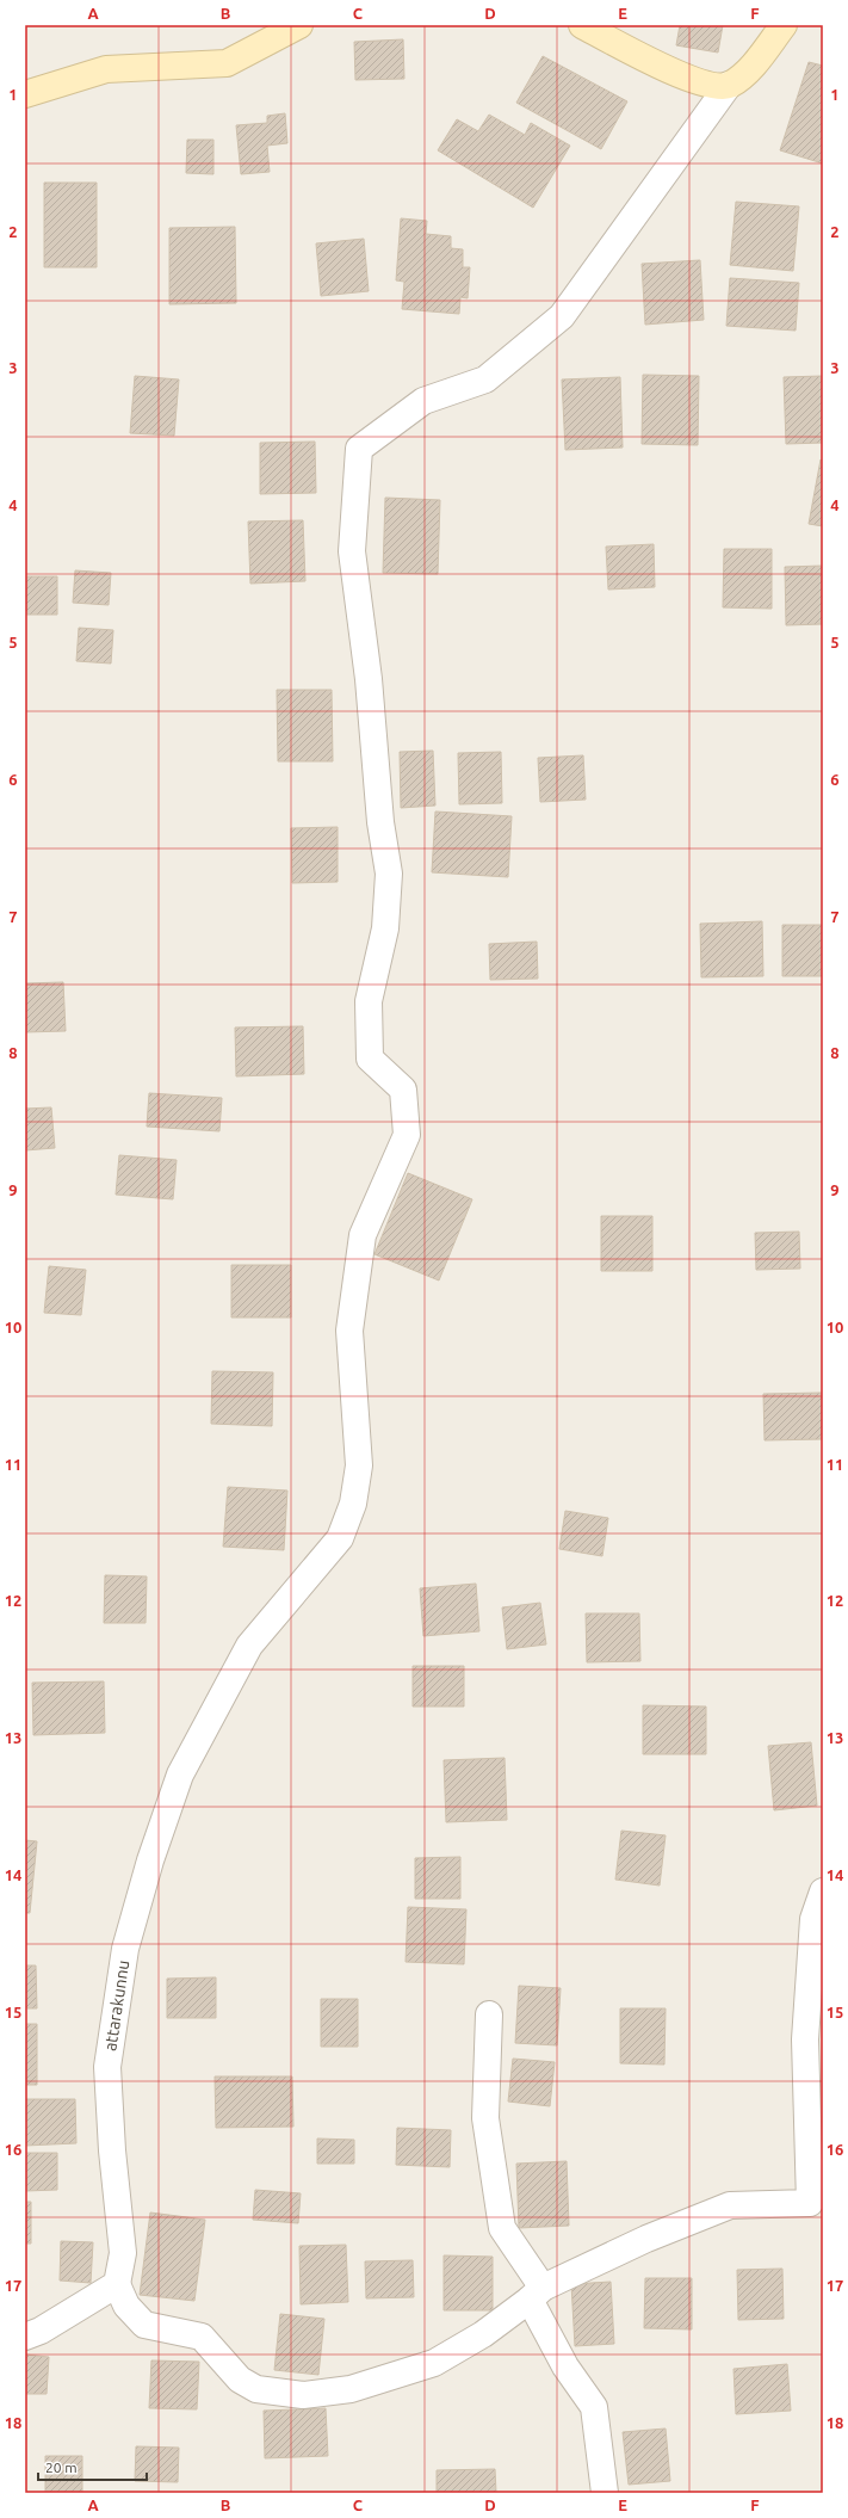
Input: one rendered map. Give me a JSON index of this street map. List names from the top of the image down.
{
  "streets": {
    "street": ["attarakunnu"]
  },
  "scale_bar": "20 m",
  "grid": {
    "columns": [
      "A",
      "B",
      "C",
      "D",
      "E",
      "F"
    ],
    "rows": [
      "1",
      "2",
      "3",
      "4",
      "5",
      "6",
      "7",
      "8",
      "9",
      "10",
      "11",
      "12",
      "13",
      "14",
      "15",
      "16",
      "17",
      "18"
    ]
  }
}
